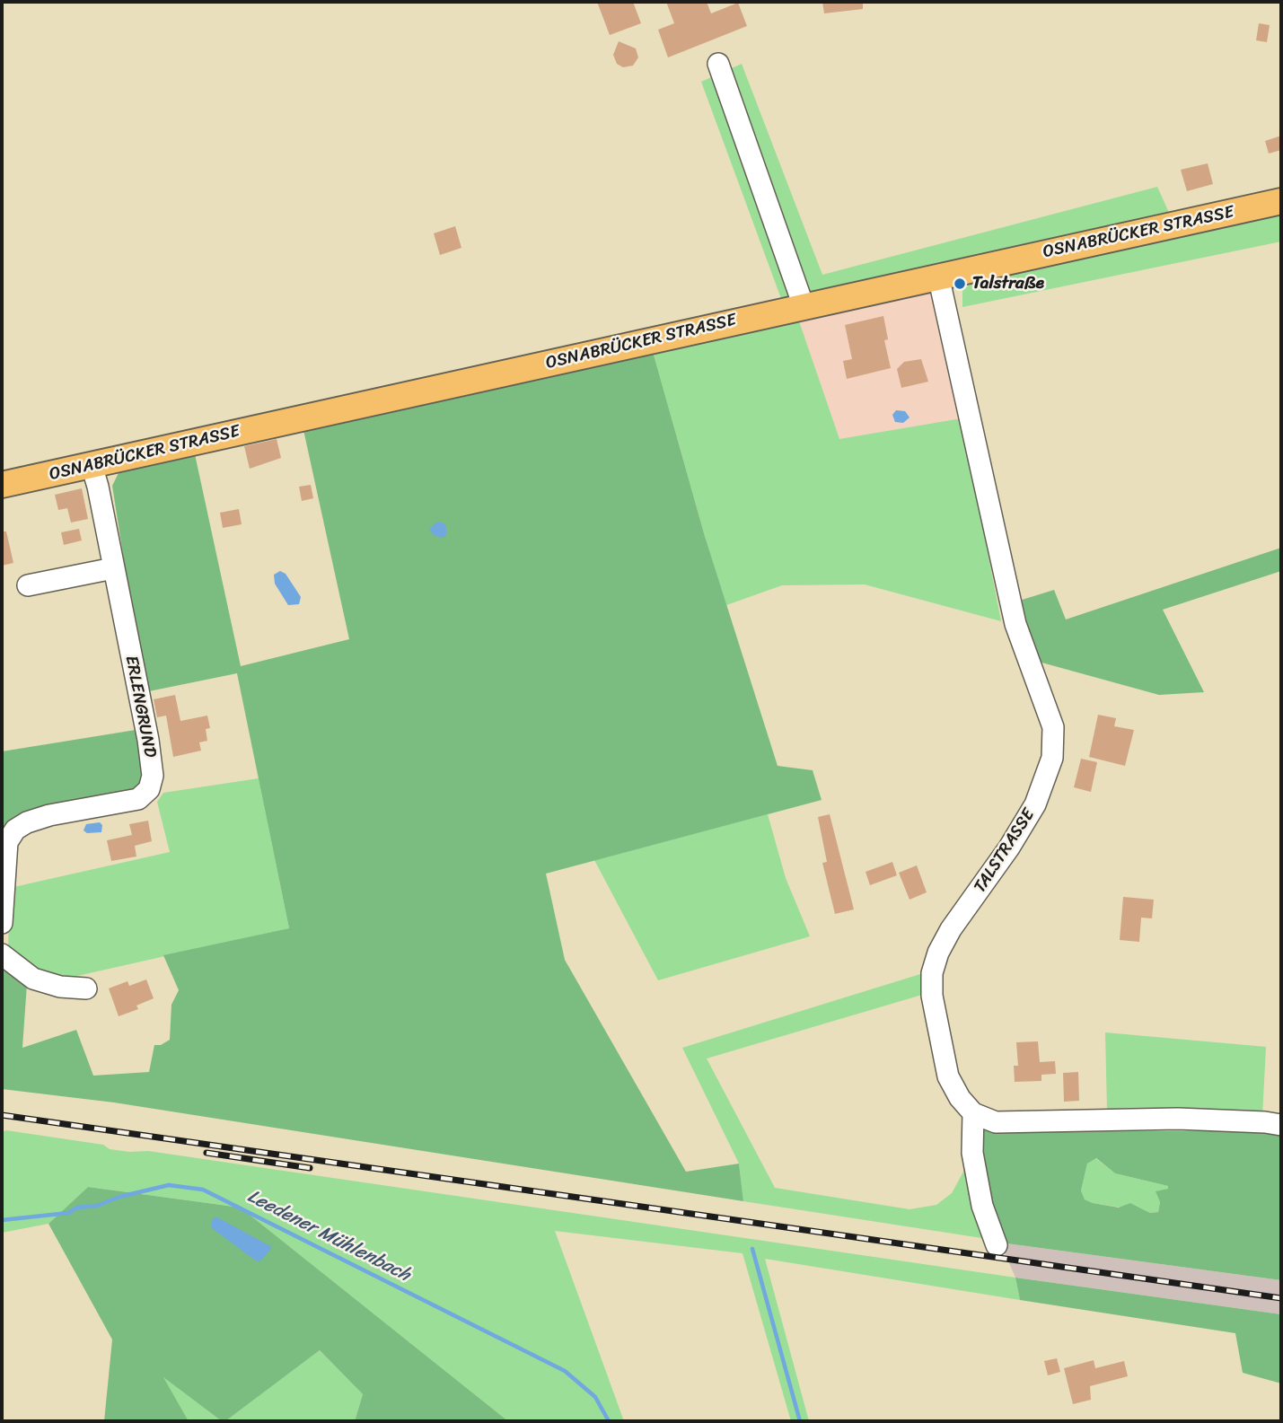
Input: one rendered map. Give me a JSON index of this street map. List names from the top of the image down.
{
  "streets": {
    "main road": ["OSNABRÜCKER STRASSE"],
    "street": ["ERLENGRUND", "TALSTRASSE"]
  },
  "crossings": [
    ["OSNABRÜCKER STRASSE", "ERLENGRUND"],
    ["OSNABRÜCKER STRASSE", "TALSTRASSE"]
  ],
  "water": ["Leedener Mühlenbach"],
  "places": ["Talstraße"]
}
